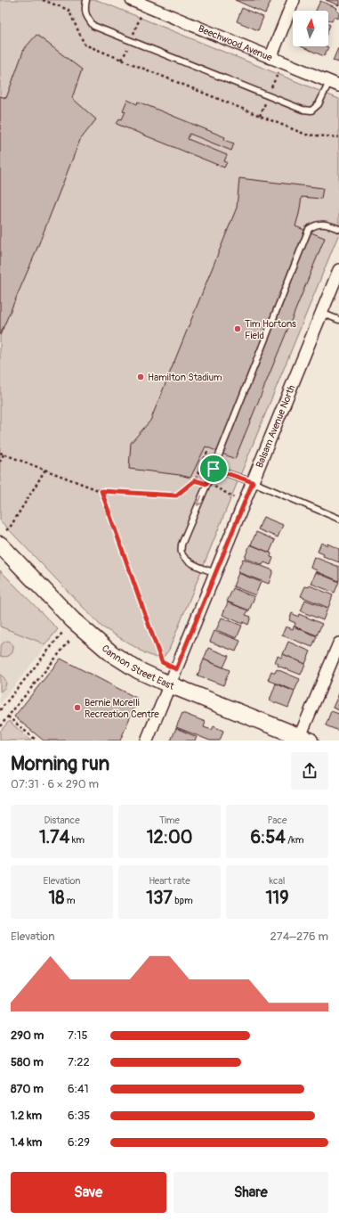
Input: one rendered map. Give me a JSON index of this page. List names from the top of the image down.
{
  "streets": {
    "main road": ["Cannon Street East"],
    "street": ["Beechwood Avenue", "Balsam Avenue North"]
  },
  "crossings": [
    ["Balsam Avenue North", "Cannon Street East"]
  ],
  "places": ["Tim Hortons Field", "Hamilton Stadium", "Bernie Morelli Recreation Centre"],
  "north": "top",
  "page": {
    "heading": ["Morning run", "07:31 · 6 × 290 m"],
    "stats": [
      ["Distance", "1.74 km"],
      ["Time", "12:00"],
      ["Pace", "6:54 /km"],
      ["Elevation", "18 m"],
      ["Heart rate", "137 bpm"],
      ["kcal", "119"]
    ],
    "chart": ["Elevation", "274–276 m"],
    "list": [
      {
        "name": "290 m",
        "note": "7:15"
      },
      {
        "name": "580 m",
        "note": "7:22"
      },
      {
        "name": "870 m",
        "note": "6:41"
      },
      {
        "name": "1.2 km",
        "note": "6:35"
      },
      {
        "name": "1.4 km",
        "note": "6:29"
      }
    ],
    "buttons": ["Save", "Share"]
  }
}
